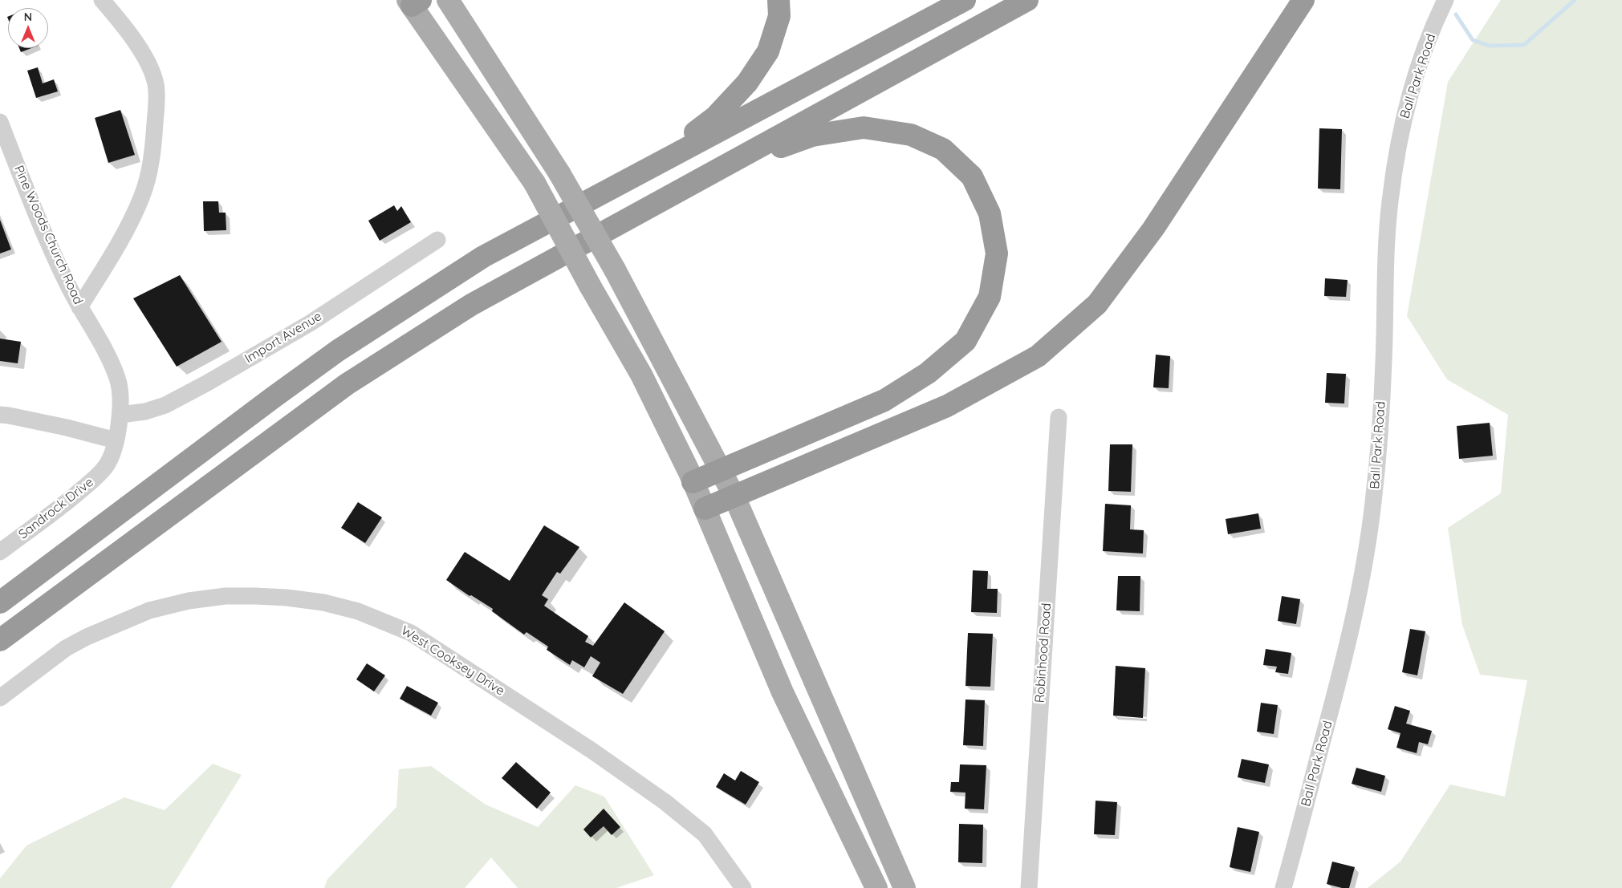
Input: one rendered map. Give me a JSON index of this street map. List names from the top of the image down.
{
  "streets": {
    "street": [
      "Ball Park Road",
      "Pine Woods Church Road",
      "Import Avenue",
      "Sandrock Drive",
      "Robinhood Road",
      "West Cooksey Drive"
    ]
  },
  "crossings": [
    ["Pine Woods Church Road", "Import Avenue"],
    ["Pine Woods Church Road", "Sandrock Drive"],
    ["Import Avenue", "Sandrock Drive"]
  ],
  "north": "top"
}
